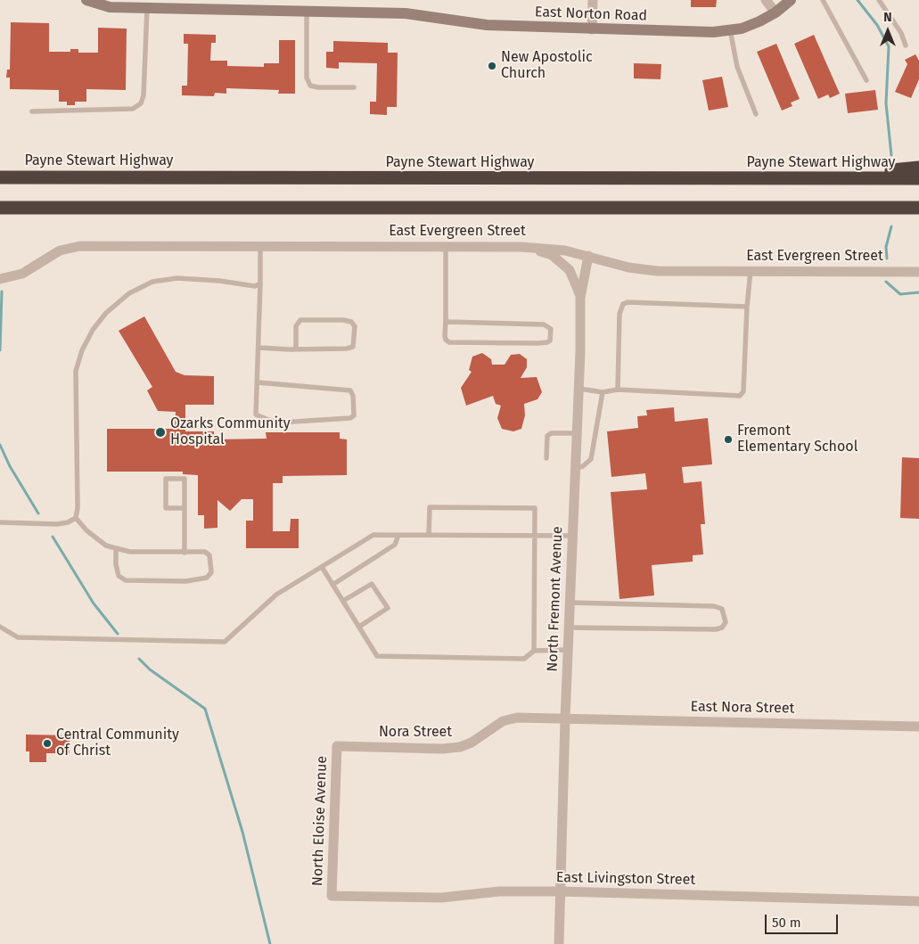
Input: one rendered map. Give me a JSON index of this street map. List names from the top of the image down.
{
  "streets": {
    "highway": ["Payne Stewart Highway"],
    "main road": ["East Norton Road"],
    "street": [
      "East Evergreen Street",
      "North Fremont Avenue",
      "East Nora Street",
      "Nora Street",
      "North Eloise Avenue",
      "East Livingston Street"
    ]
  },
  "crossings": [
    ["East Evergreen Street", "North Fremont Avenue"],
    ["North Fremont Avenue", "East Nora Street"],
    ["North Fremont Avenue", "Nora Street"],
    ["North Fremont Avenue", "East Livingston Street"],
    ["East Nora Street", "Nora Street"],
    ["Nora Street", "North Eloise Avenue"],
    ["North Eloise Avenue", "East Livingston Street"]
  ],
  "places": [
    "New Apostolic Church",
    "Ozarks Community Hospital",
    "Fremont Elementary School",
    "Central Community of Christ"
  ],
  "scale_bar": "50 m",
  "north": "top"
}
